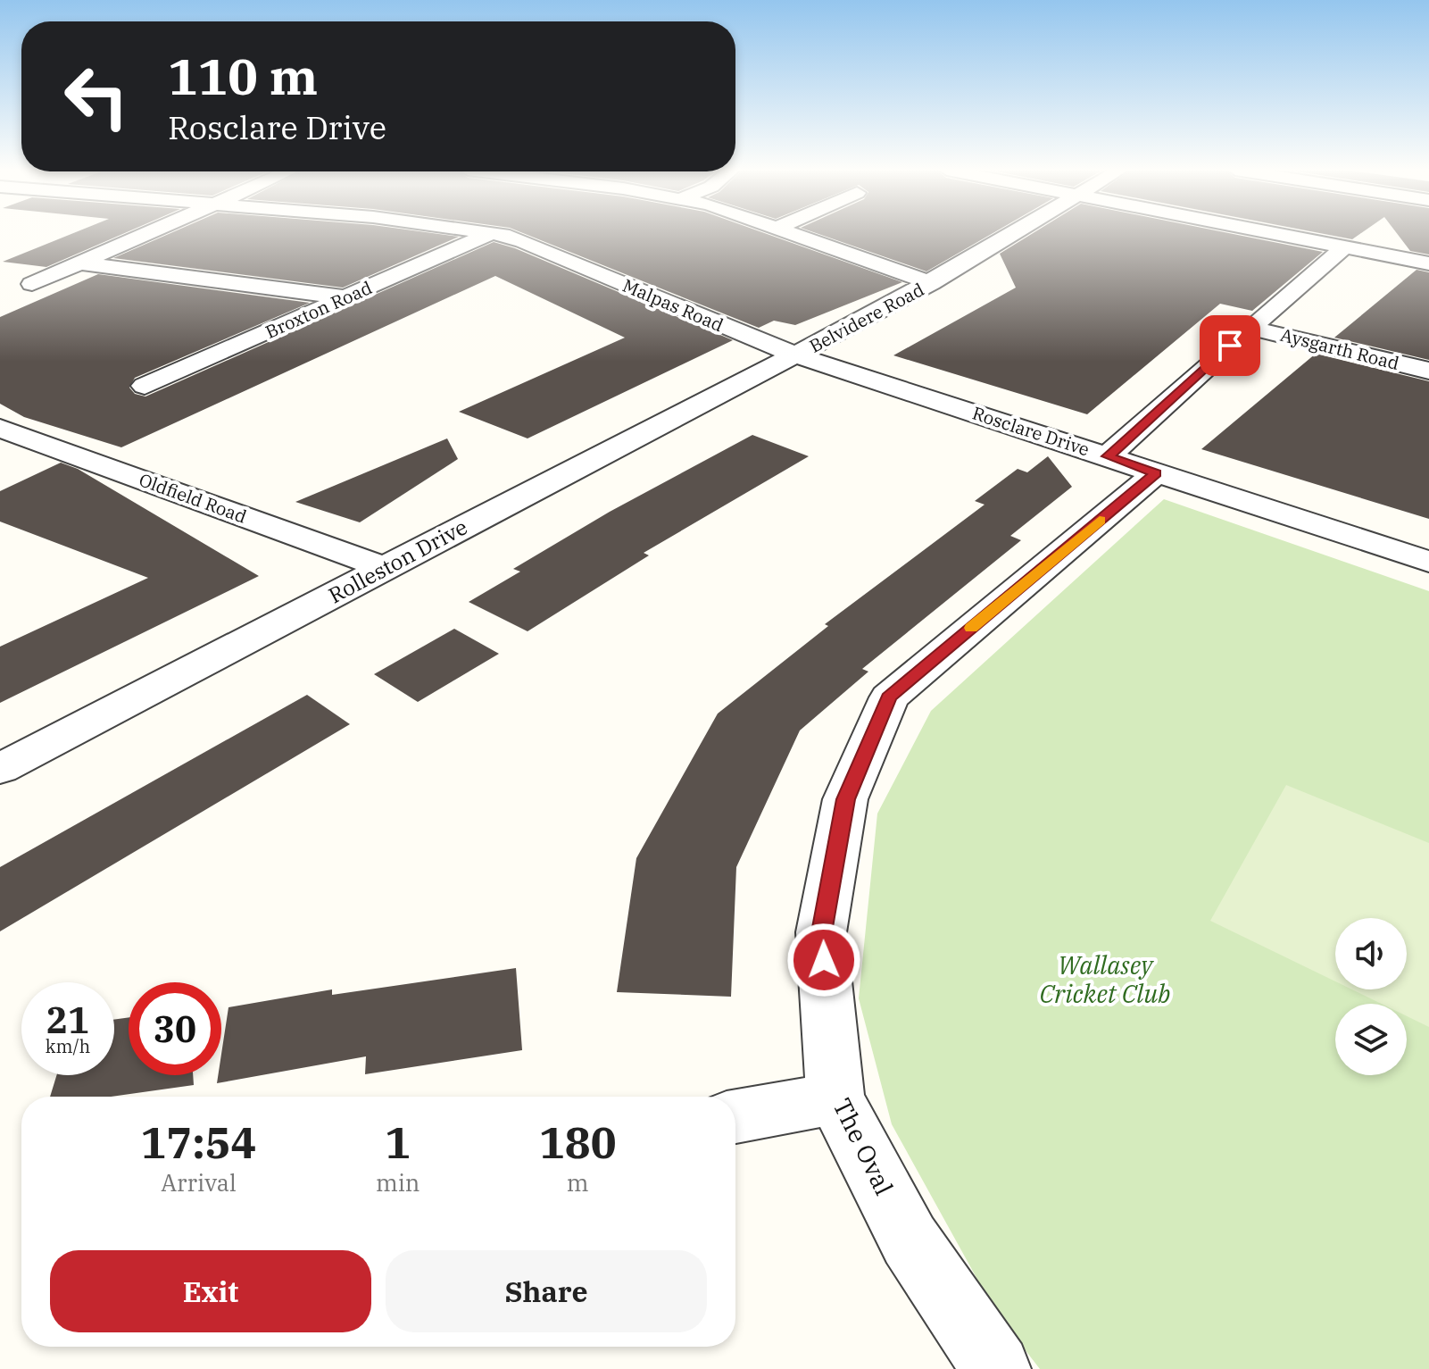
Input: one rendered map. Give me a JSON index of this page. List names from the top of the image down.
{
  "streets": {
    "street": [
      "Malpas Road",
      "Broxton Road",
      "Belvidere Road",
      "Aysgarth Road",
      "Rosclare Drive",
      "Oldfield Road",
      "Rolleston Drive",
      "The Oval"
    ]
  },
  "crossings": [
    ["Malpas Road", "Belvidere Road"],
    ["Malpas Road", "Rosclare Drive"],
    ["Malpas Road", "Rolleston Drive"],
    ["Belvidere Road", "Rosclare Drive"],
    ["Belvidere Road", "Rolleston Drive"],
    ["Rosclare Drive", "Rolleston Drive"],
    ["Rosclare Drive", "The Oval"],
    ["Oldfield Road", "Rolleston Drive"]
  ],
  "parks": ["Wallasey Cricket Club"],
  "page": {
    "turn": ["110 m", "Rosclare Drive"],
    "speed": "21 km/h",
    "limit": "30",
    "eta": [
      "17:54",
      "Arrival",
      "1",
      "min",
      "180",
      "m"
    ],
    "buttons": ["Exit", "Share"]
  }
}
